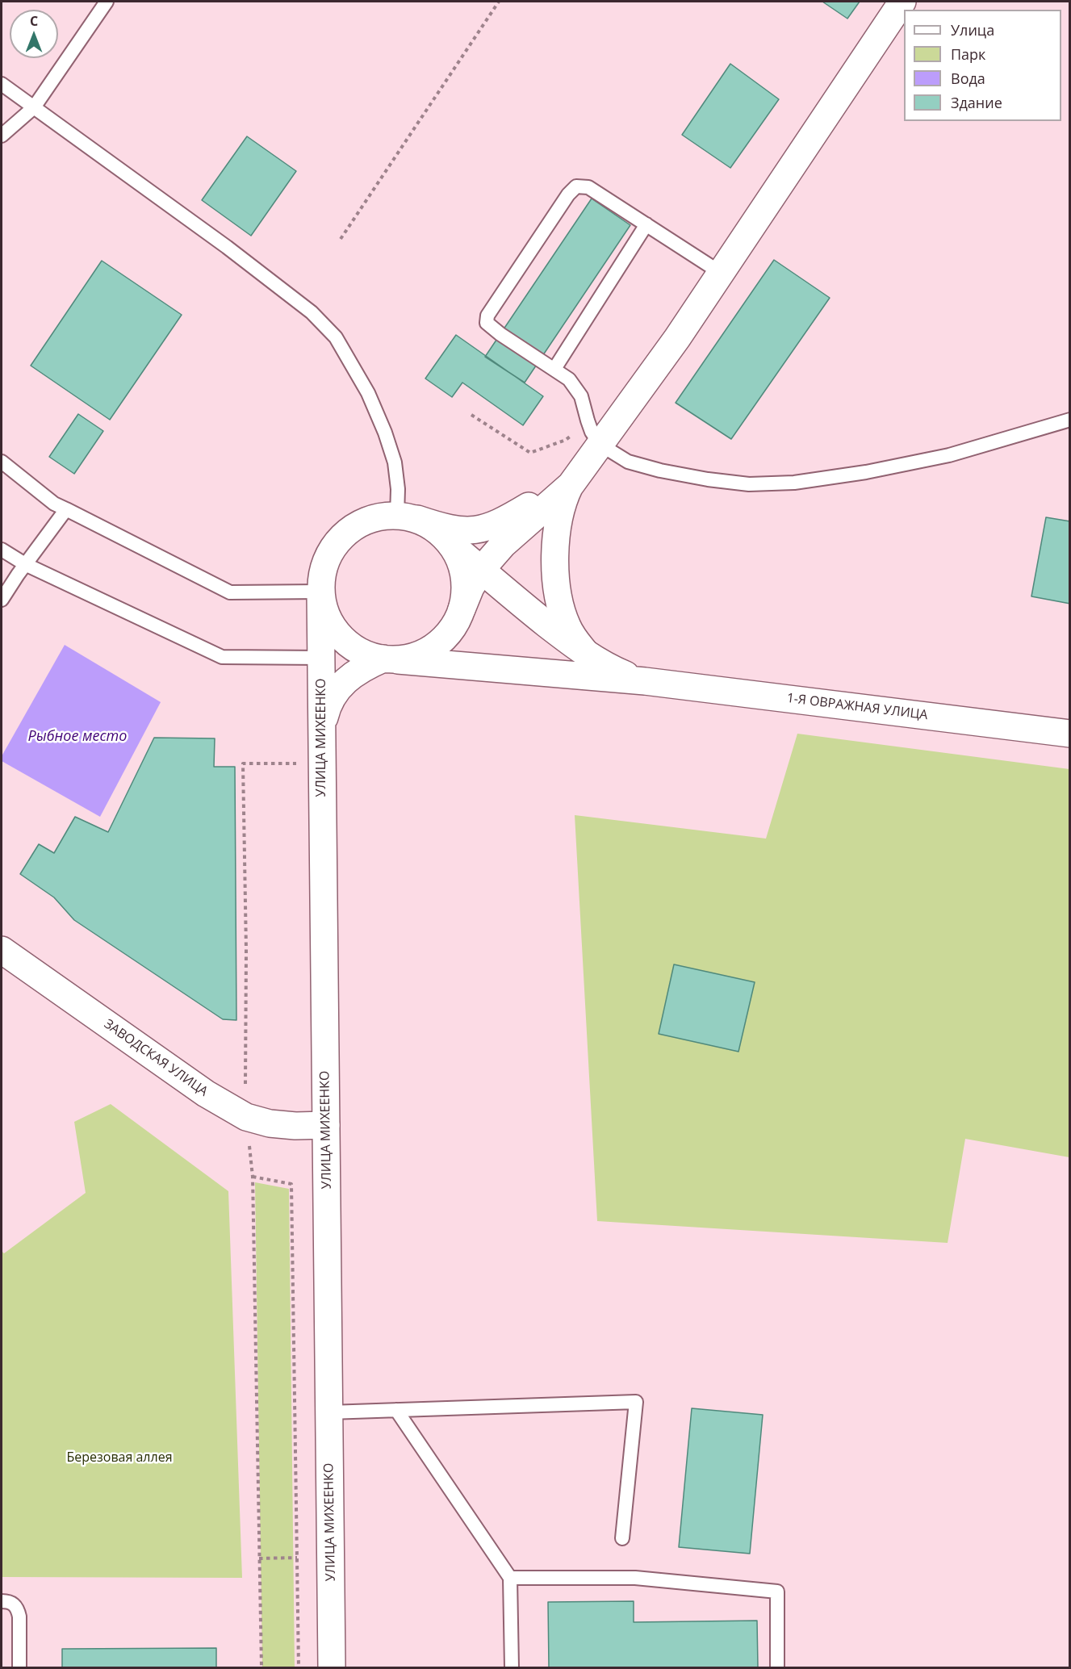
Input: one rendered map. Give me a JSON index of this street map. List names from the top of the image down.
{
  "streets": {
    "street": ["1-Я ОВРАЖНАЯ УЛИЦА", "УЛИЦА МИХЕЕНКО", "ЗАВОДСКАЯ УЛИЦА"]
  },
  "crossings": [
    ["УЛИЦА МИХЕЕНКО", "ЗАВОДСКАЯ УЛИЦА"]
  ],
  "water": ["Рыбное место"],
  "parks": ["Березовая аллея"],
  "legend": [
    "Улица",
    "Парк",
    "Вода",
    "Здание"
  ],
  "north": "top"
}
